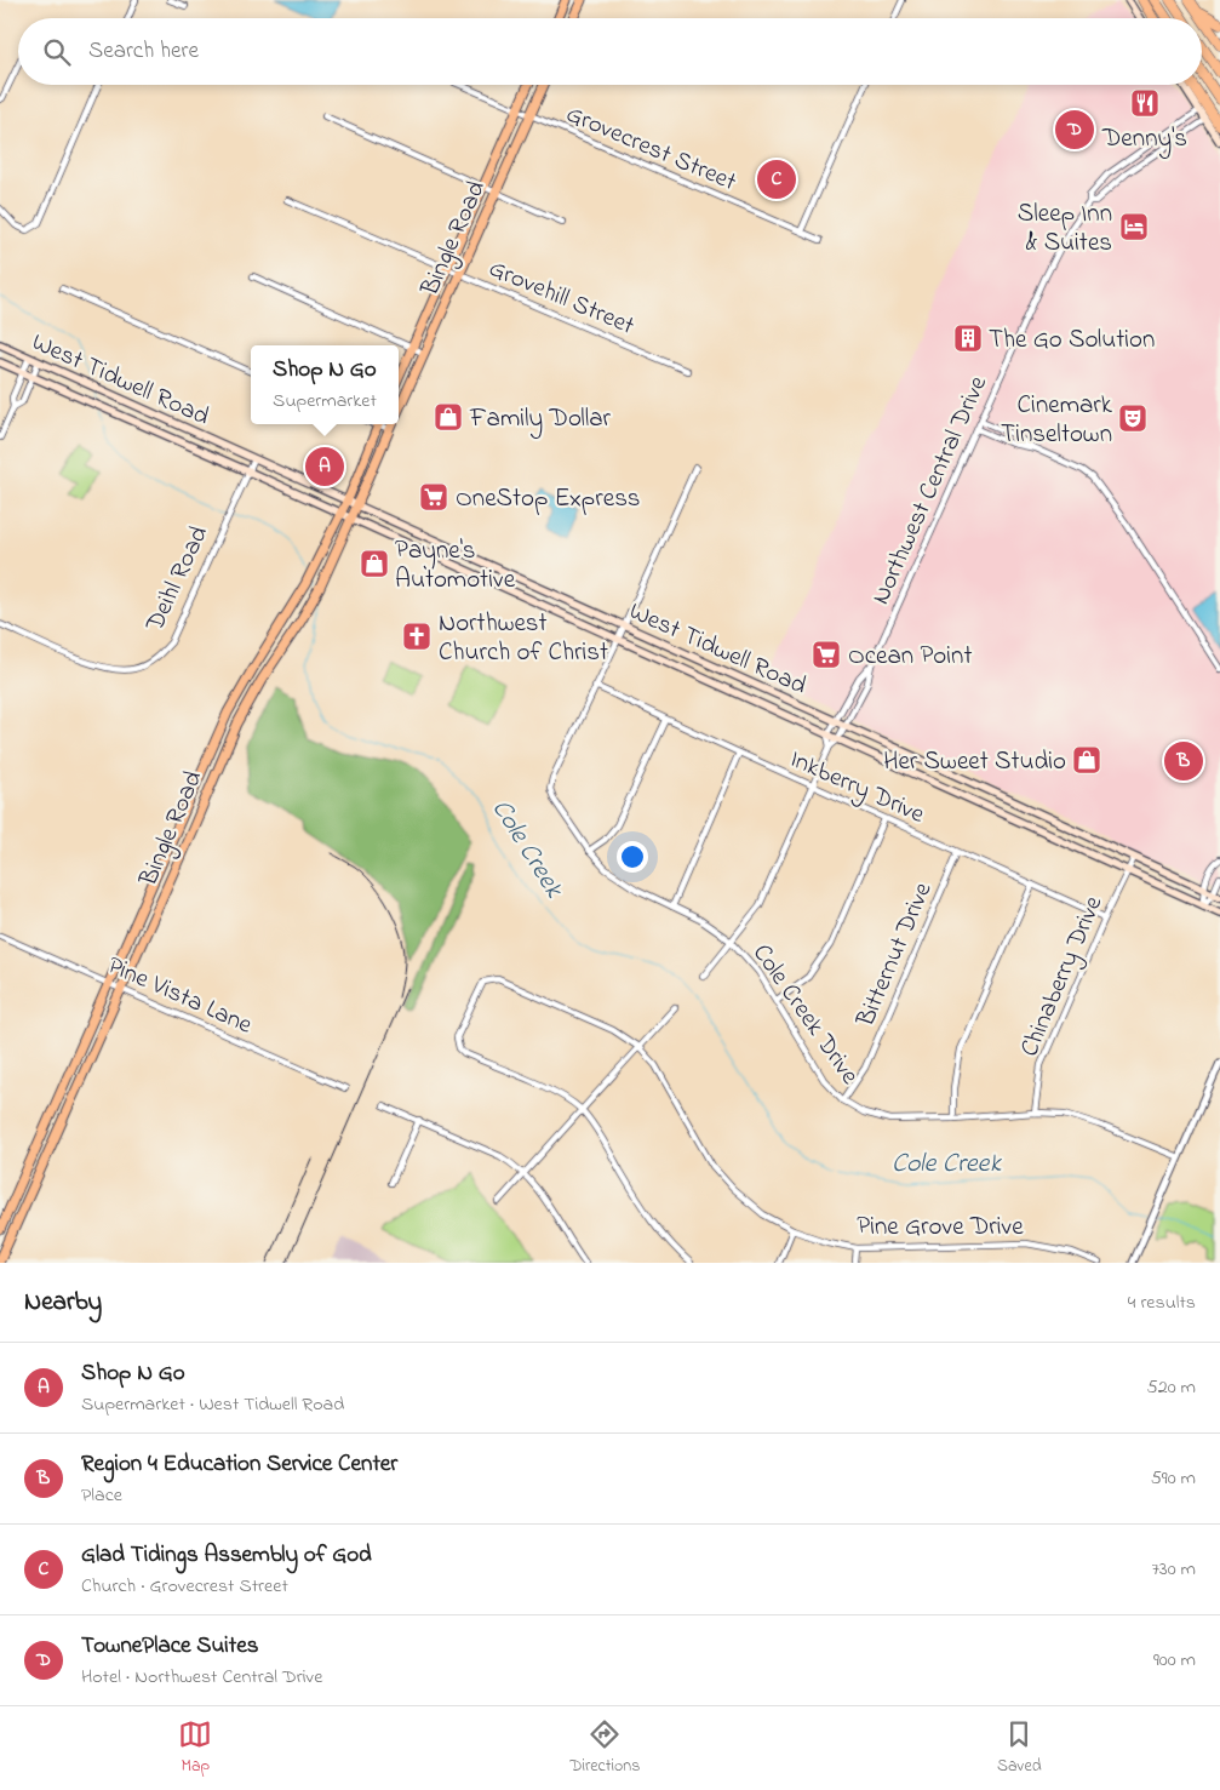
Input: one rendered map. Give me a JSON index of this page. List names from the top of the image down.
{
  "streets": {
    "main road": ["Bingle Road", "West Tidwell Road"],
    "street": [
      "Grovecrest Street",
      "Grovehill Street",
      "Northwest Central Drive",
      "Deihl Road",
      "Inkberry Drive",
      "Bitternut Drive",
      "Chinaberry Drive",
      "Pine Vista Lane",
      "Cole Creek Drive",
      "Pine Grove Drive"
    ]
  },
  "crossings": [
    ["Grovecrest Street", "Bingle Road"],
    ["Bingle Road", "Grovehill Street"],
    ["Bingle Road", "West Tidwell Road"],
    ["Bingle Road", "Pine Vista Lane"],
    ["West Tidwell Road", "Northwest Central Drive"],
    ["West Tidwell Road", "Deihl Road"],
    ["West Tidwell Road", "Chinaberry Drive"],
    ["Inkberry Drive", "Bitternut Drive"],
    ["Inkberry Drive", "Chinaberry Drive"],
    ["Inkberry Drive", "Cole Creek Drive"],
    ["Bitternut Drive", "Cole Creek Drive"],
    ["Chinaberry Drive", "Cole Creek Drive"]
  ],
  "water": ["Cole Creek"],
  "places": {
    "restaurant": ["Denny's"],
    "hotel": ["Sleep Inn & Suites"],
    "building": ["The Go Solution"],
    "shop": ["Family Dollar", "Payne's Automotive", "Her Sweet Studio"],
    "theatre": ["Cinemark Tinseltown"],
    "supermarket": ["OneStop Express", "Ocean Point"],
    "church": ["Northwest Church of Christ"]
  },
  "page": {
    "search": "Search here",
    "pins": [
      "D",
      "C",
      "A",
      "B"
    ],
    "popup": ["Shop N Go", "Supermarket"],
    "heading": ["Nearby", "4 results"],
    "list": [
      {
        "mark": "A",
        "name": "Shop N Go",
        "note": "Supermarket · West Tidwell Road",
        "value": "520 m"
      },
      {
        "mark": "B",
        "name": "Region 4 Education Service Center",
        "note": "Place",
        "value": "590 m"
      },
      {
        "mark": "C",
        "name": "Glad Tidings Assembly of God",
        "note": "Church · Grovecrest Street",
        "value": "730 m"
      },
      {
        "mark": "D",
        "name": "TownePlace Suites",
        "note": "Hotel · Northwest Central Drive",
        "value": "900 m"
      }
    ],
    "nav": ["Map", "Directions", "Saved"]
  }
}
